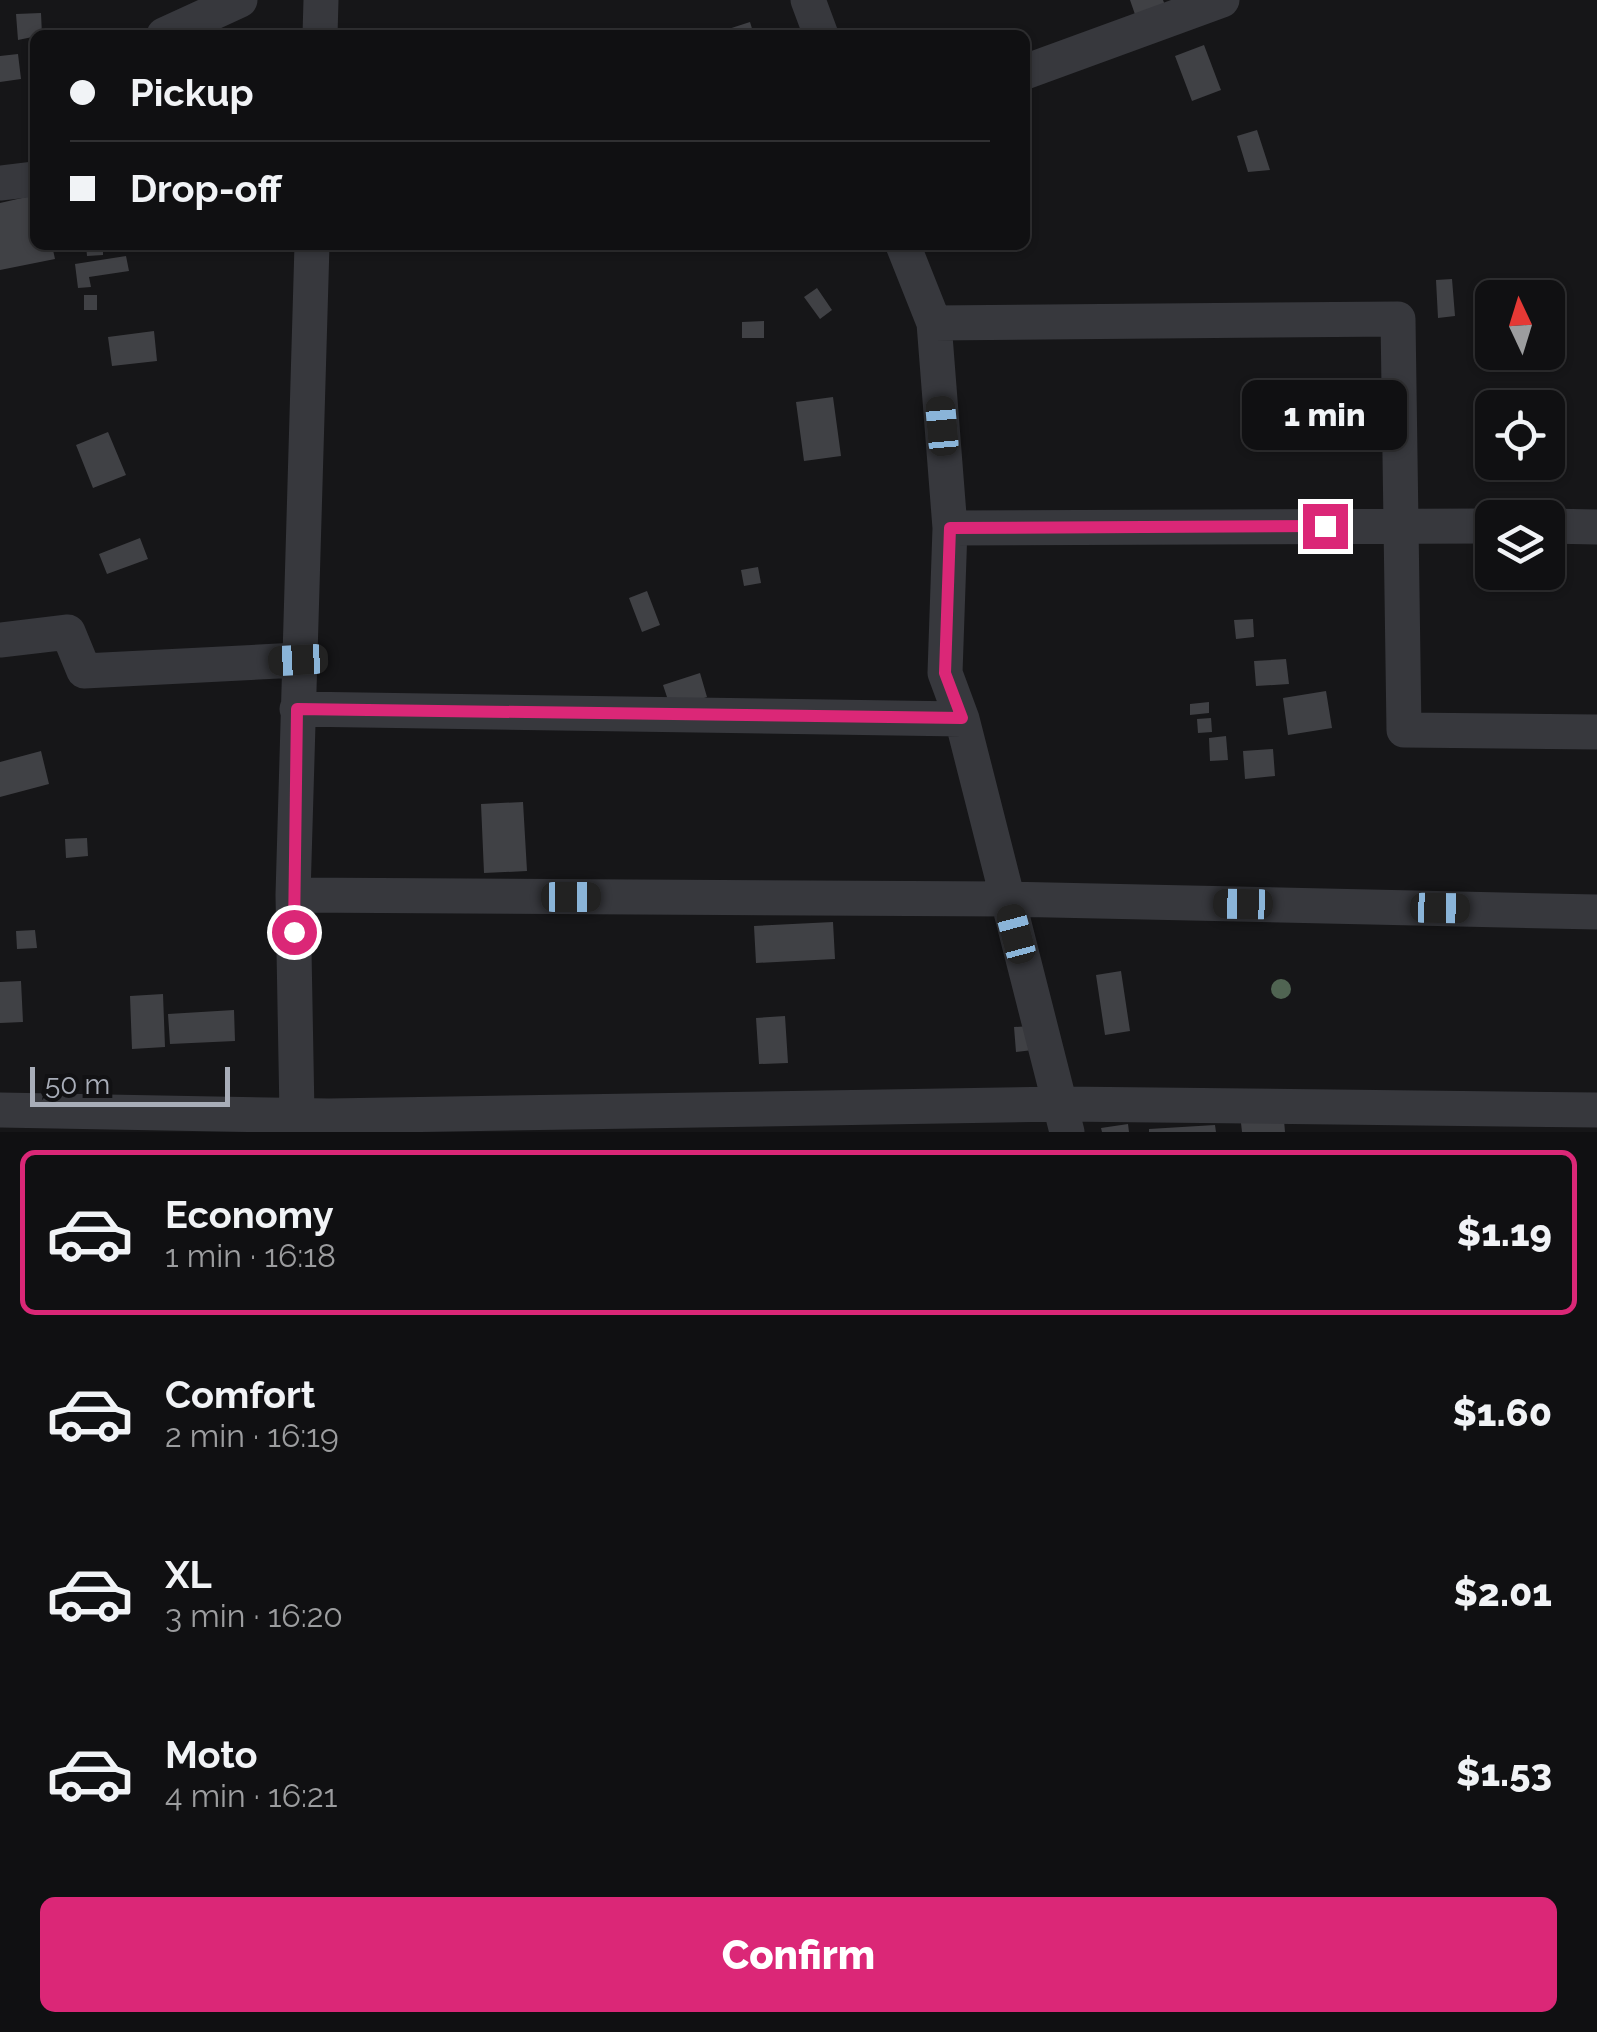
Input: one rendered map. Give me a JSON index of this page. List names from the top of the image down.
{
  "scale_bar": "50 m",
  "north": "top",
  "page": {
    "banner": ["Pickup", "Drop-off"],
    "bubble": "1 min",
    "scale": "50 m",
    "list": [
      {
        "name": "Economy",
        "note": "1 min · 16:18",
        "value": "$1.19"
      },
      {
        "name": "Comfort",
        "note": "2 min · 16:19",
        "value": "$1.60"
      },
      {
        "name": "XL",
        "note": "3 min · 16:20",
        "value": "$2.01"
      },
      {
        "name": "Moto",
        "note": "4 min · 16:21",
        "value": "$1.53"
      }
    ],
    "buttons": "Confirm"
  }
}
